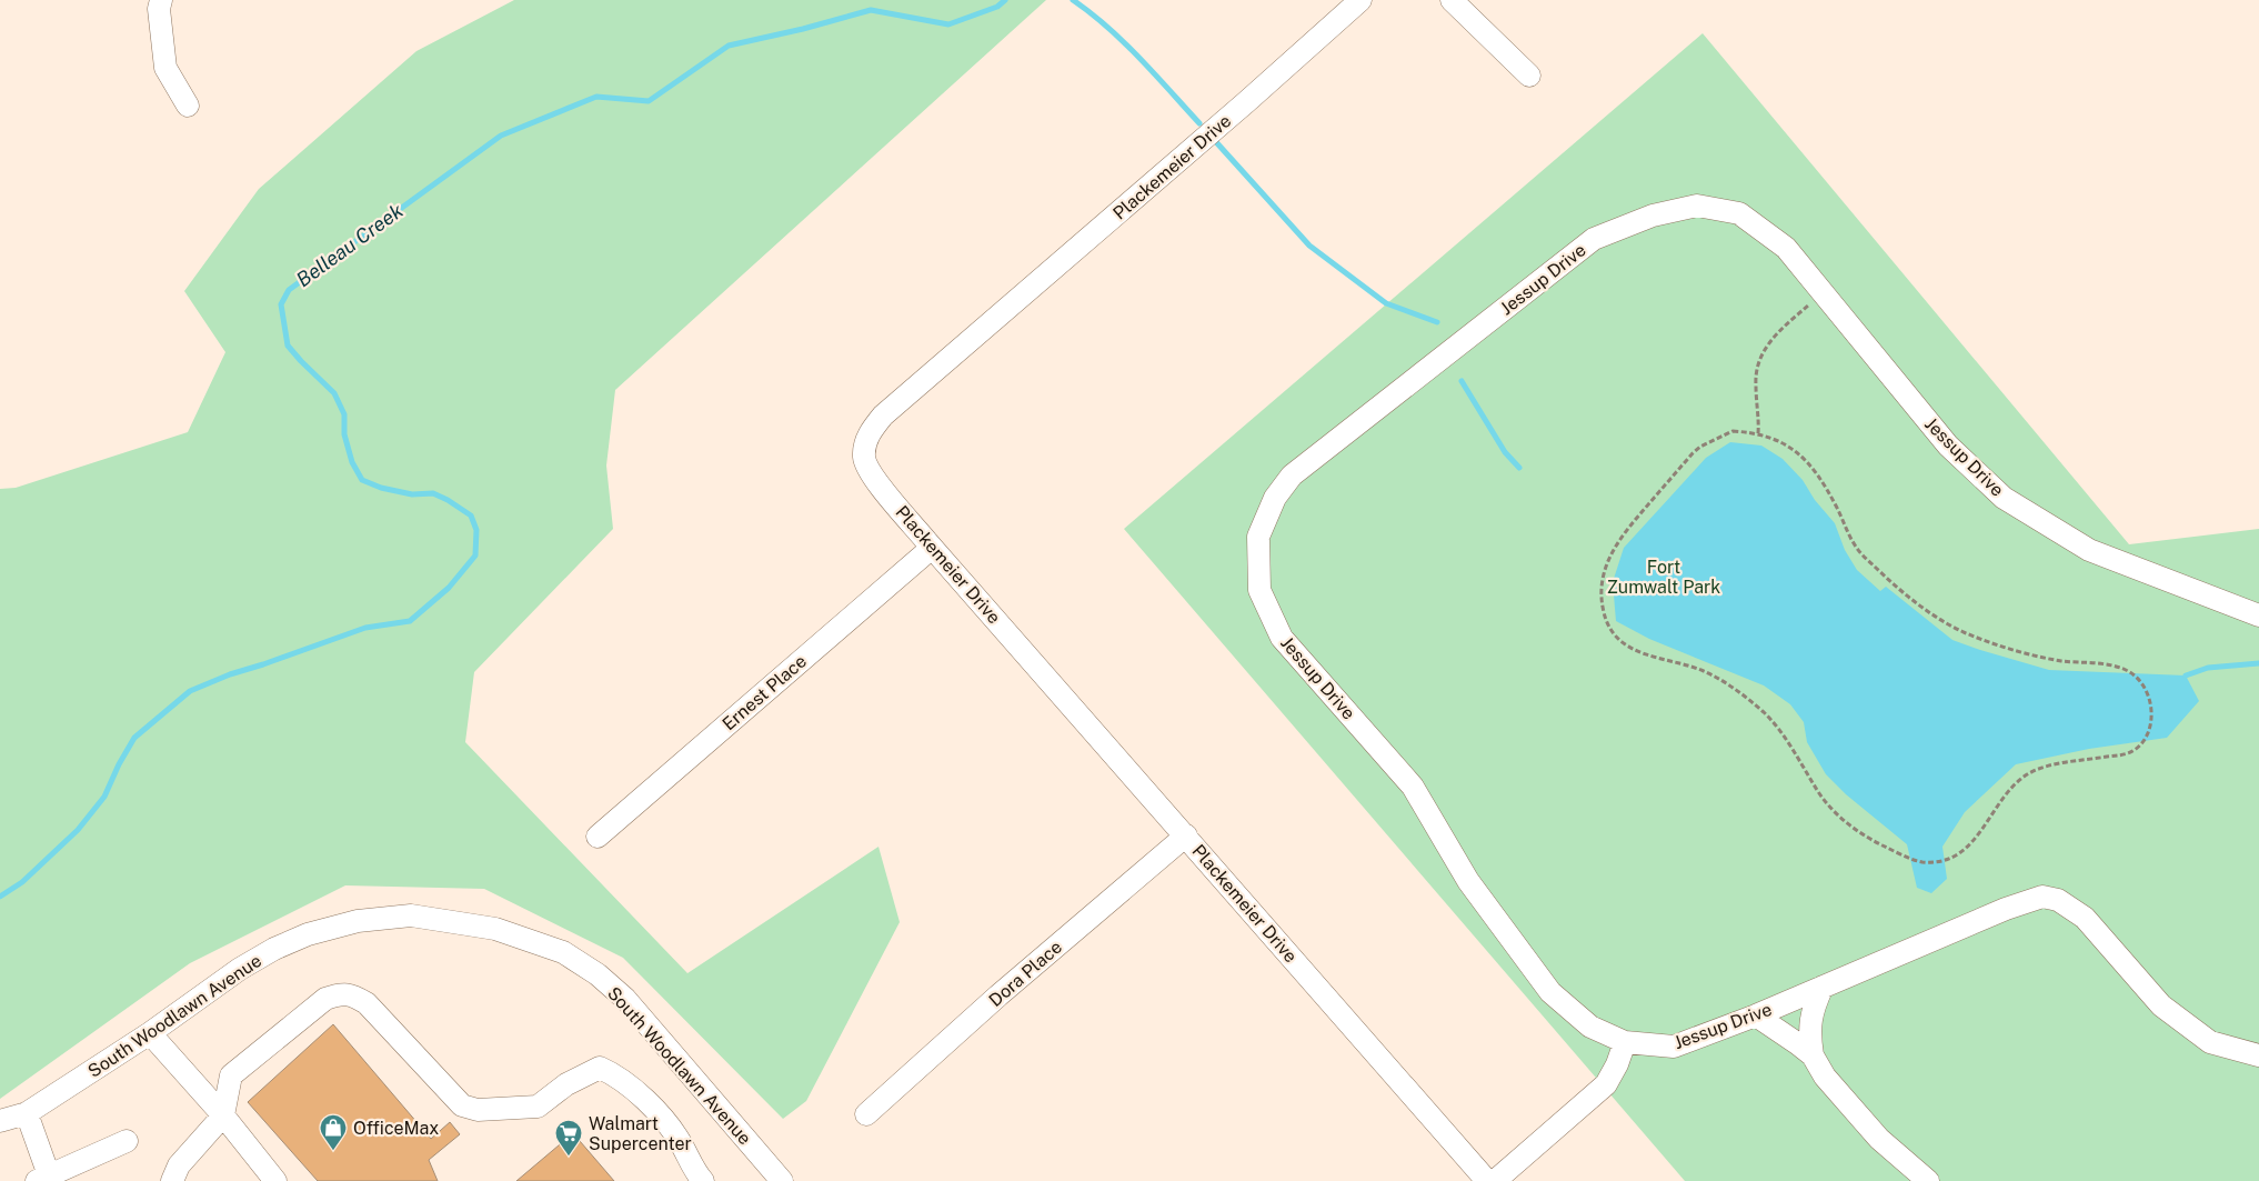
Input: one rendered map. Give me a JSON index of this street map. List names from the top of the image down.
{
  "streets": {
    "street": [
      "Plackemeier Drive",
      "Jessup Drive",
      "Ernest Place",
      "Dora Place",
      "South Woodlawn Avenue"
    ]
  },
  "crossings": [
    ["Plackemeier Drive", "Ernest Place"],
    ["Plackemeier Drive", "Dora Place"]
  ],
  "water": ["Belleau Creek"],
  "parks": ["Fort Zumwalt Park"],
  "places": {
    "shop": ["OfficeMax"],
    "supermarket": ["Walmart Supercenter"]
  }
}
